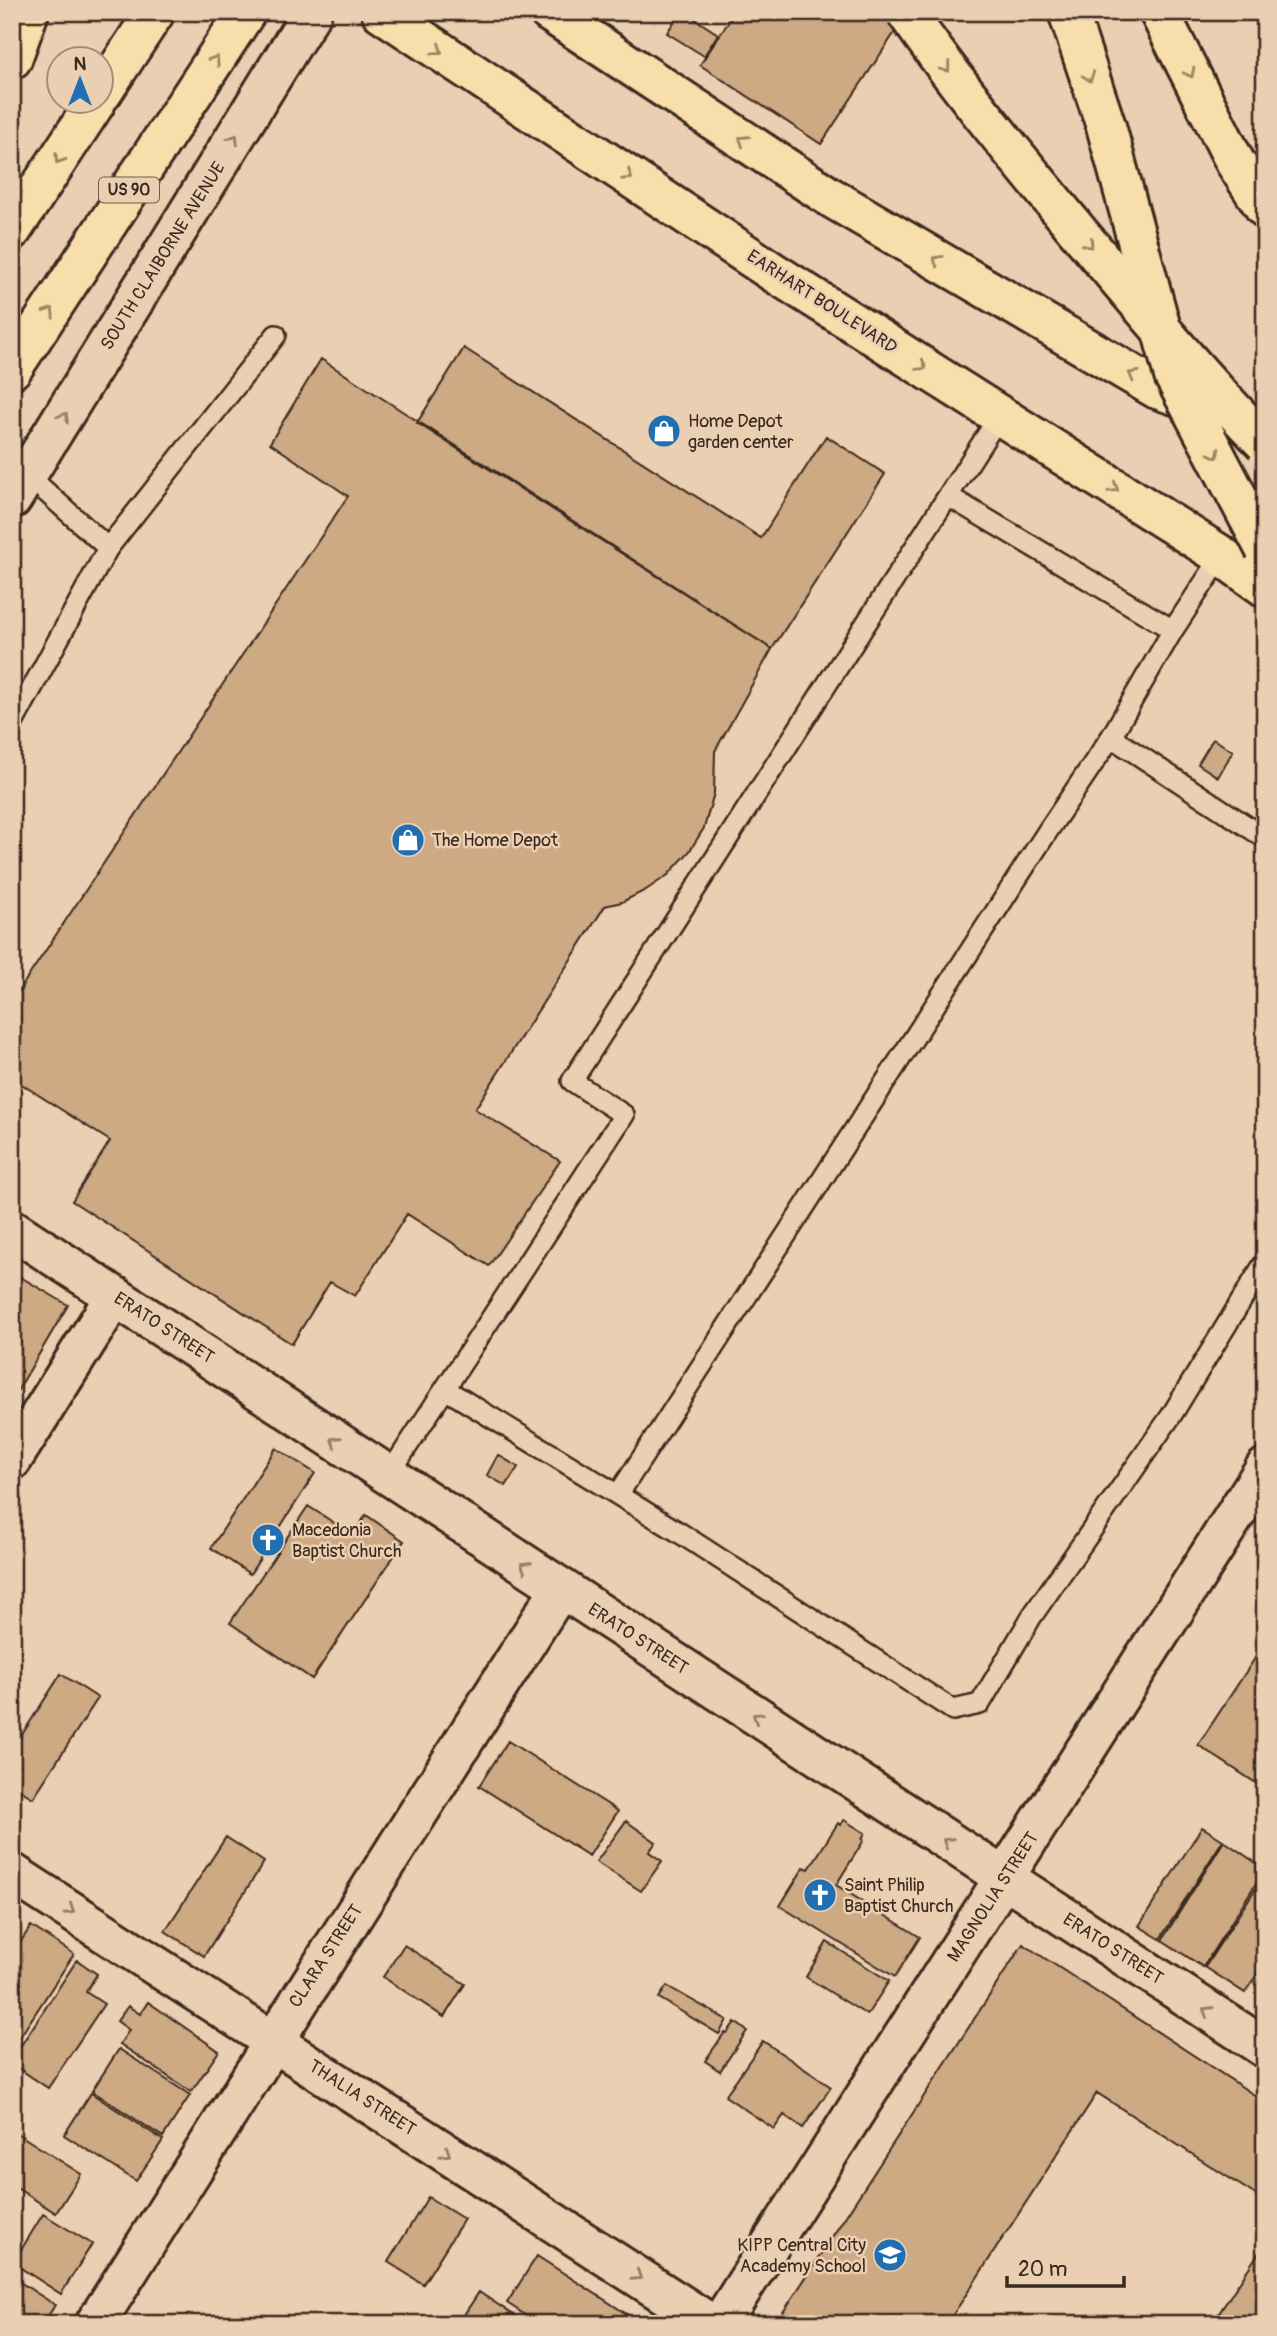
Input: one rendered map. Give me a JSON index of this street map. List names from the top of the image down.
{
  "streets": {
    "main road": ["US 90", "EARHART BOULEVARD"],
    "street": [
      "SOUTH CLAIBORNE AVENUE",
      "ERATO STREET",
      "MAGNOLIA STREET",
      "CLARA STREET",
      "THALIA STREET"
    ]
  },
  "crossings": [
    ["ERATO STREET", "MAGNOLIA STREET"],
    ["ERATO STREET", "CLARA STREET"],
    ["CLARA STREET", "THALIA STREET"]
  ],
  "one_way": ["SOUTH CLAIBORNE AVENUE", "ERATO STREET", "THALIA STREET"],
  "places": {
    "shop": ["Home Depot garden center", "The Home Depot"],
    "church": ["Macedonia Baptist Church", "Saint Philip Baptist Church"],
    "school or university": ["KIPP Central City Academy School"]
  },
  "scale_bar": "20 m",
  "north": "top"
}
